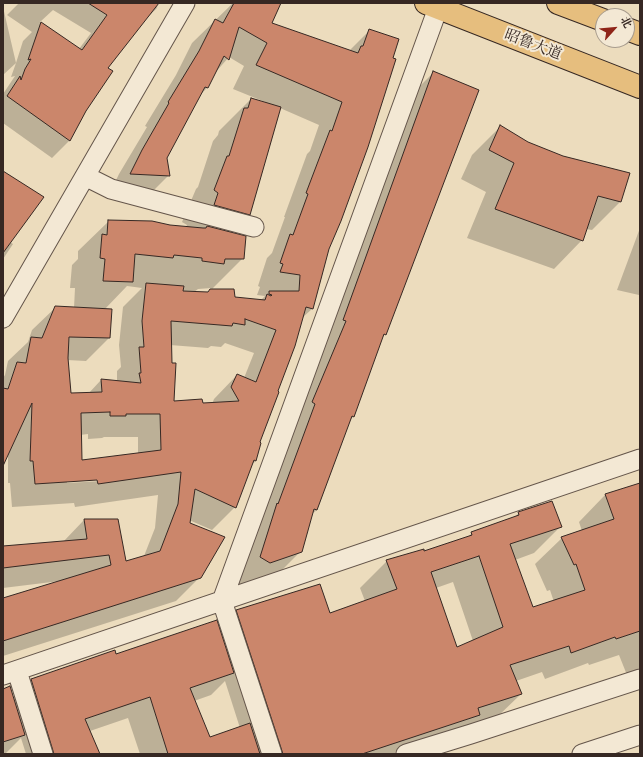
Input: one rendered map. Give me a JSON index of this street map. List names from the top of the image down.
{
  "streets": {
    "highway": ["昭鲁大道"]
  },
  "north": "top right"
}
